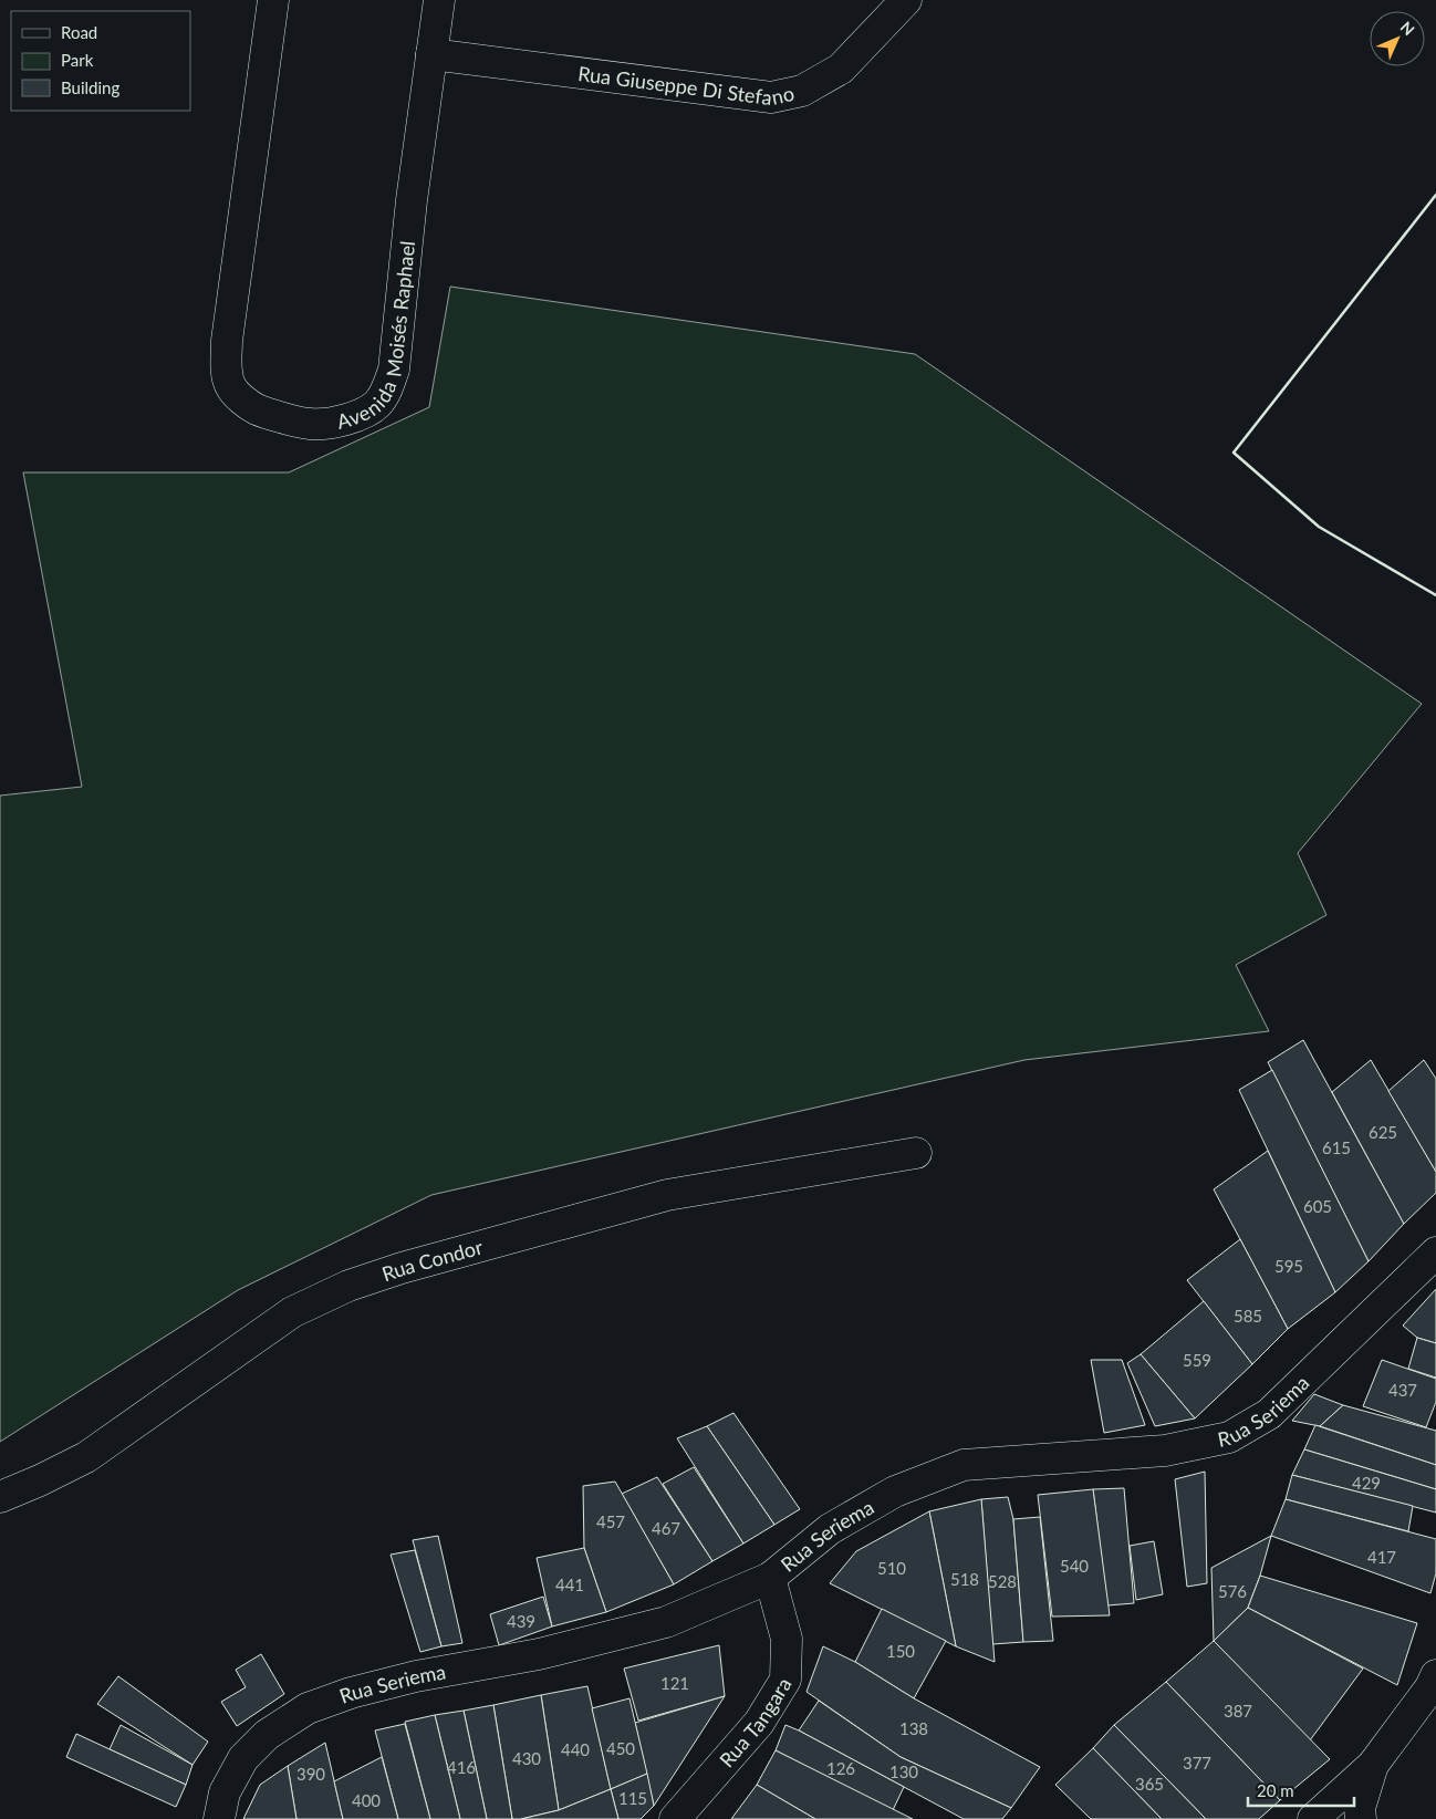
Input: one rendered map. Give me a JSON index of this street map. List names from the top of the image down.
{
  "streets": {
    "street": [
      "Rua Giuseppe Di Stefano",
      "Avenida Moisés Raphael",
      "Rua Condor",
      "Rua Seriema",
      "Rua Tangara"
    ]
  },
  "crossings": [
    ["Rua Giuseppe Di Stefano", "Avenida Moisés Raphael"],
    ["Rua Seriema", "Rua Tangara"]
  ],
  "house_numbers": [
    "625",
    "615",
    "605",
    "595",
    "585",
    "559",
    "437",
    "429",
    "457",
    "467",
    "417",
    "540",
    "510",
    "518",
    "528",
    "441",
    "576",
    "439",
    "150",
    "121",
    "387",
    "138",
    "450",
    "440",
    "430",
    "377",
    "416",
    "126",
    "130",
    "390",
    "365",
    "115",
    "400"
  ],
  "legend": ["Road", "Park", "Building"],
  "scale_bar": "20 m",
  "north": "top right"
}
